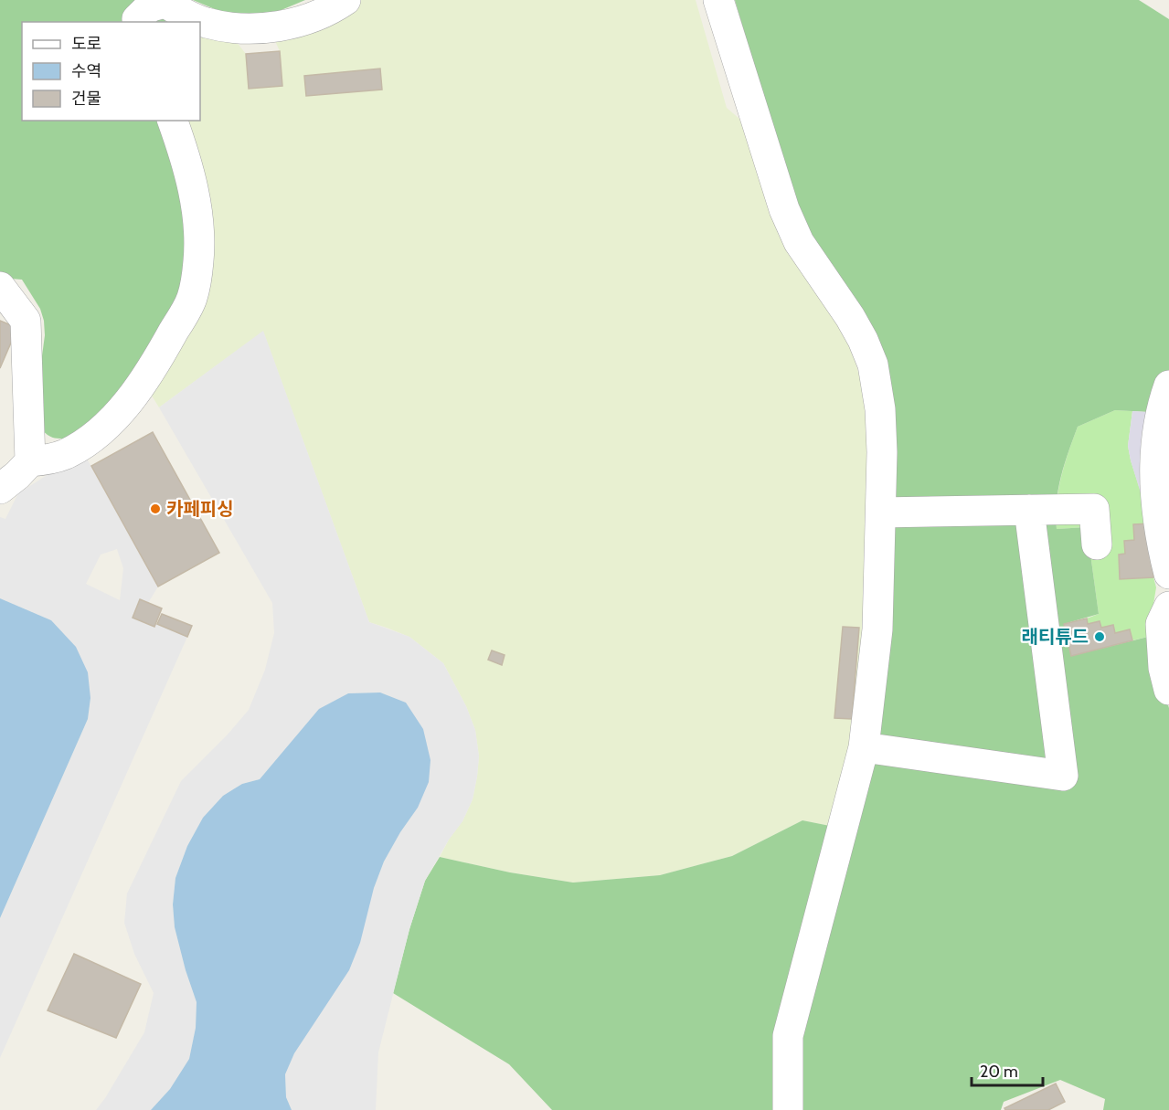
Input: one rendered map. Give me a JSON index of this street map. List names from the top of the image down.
{
  "places": ["카페피싱", "래티튜드"],
  "legend": ["도로", "수역", "건물"],
  "scale_bar": "20 m"
}
